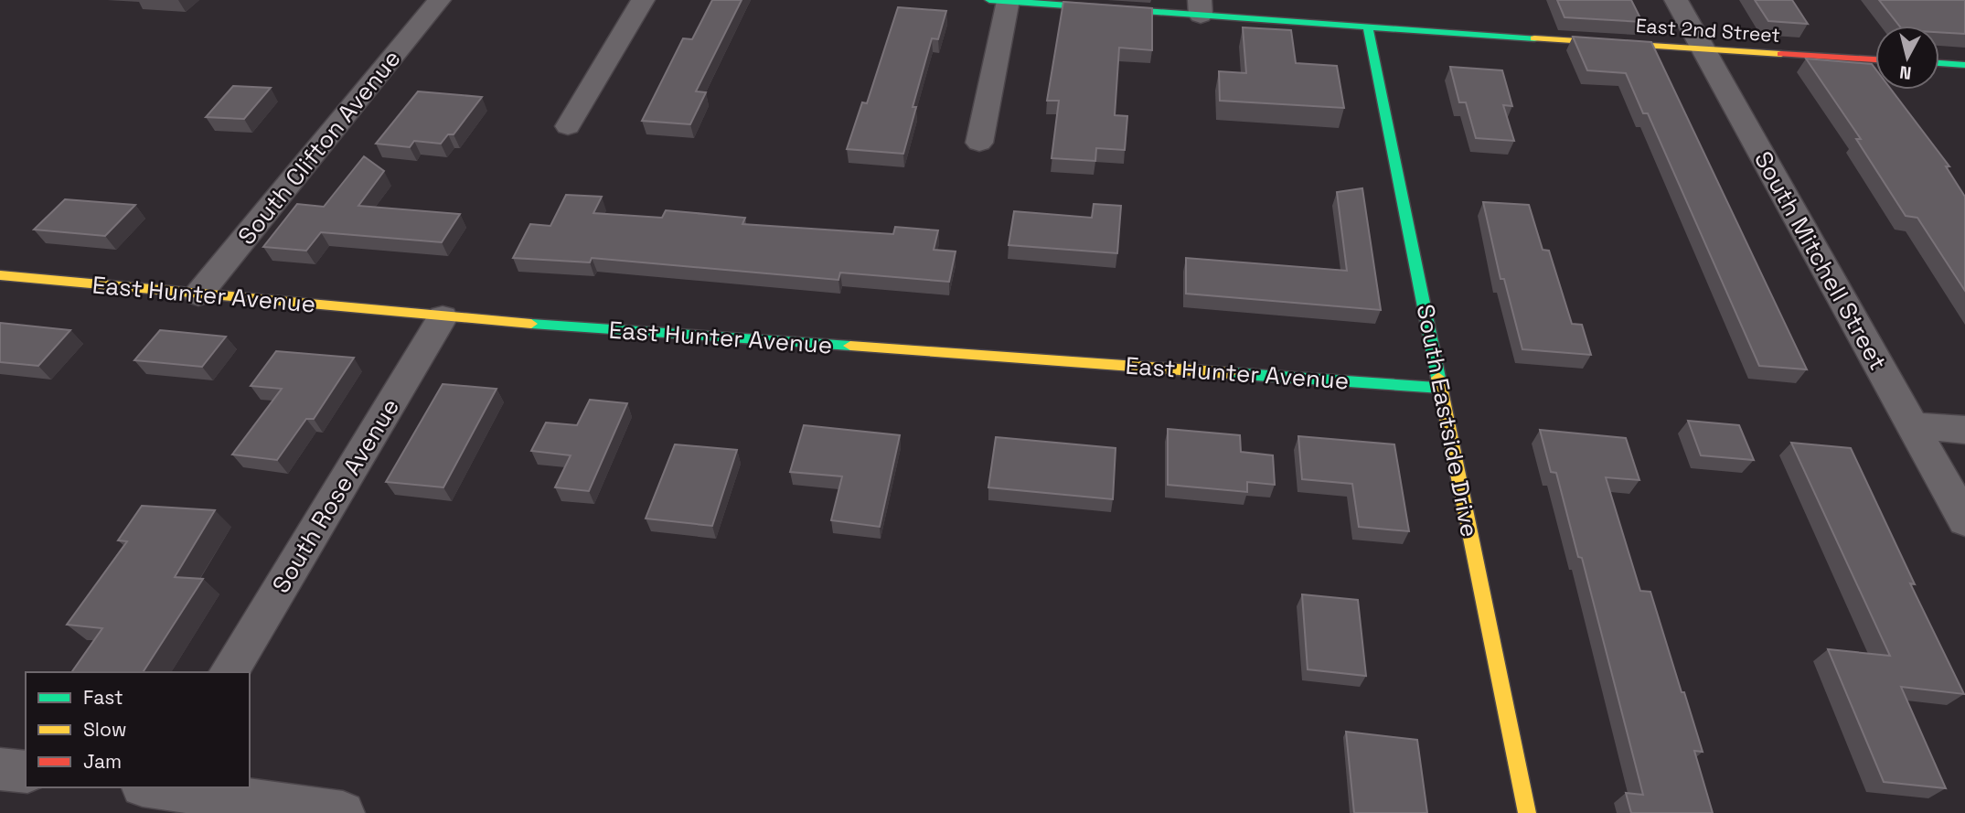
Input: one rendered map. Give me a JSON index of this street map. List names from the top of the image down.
{
  "streets": {
    "street": [
      "East 2nd Street",
      "South Clifton Avenue",
      "South Mitchell Street",
      "East Hunter Avenue",
      "South Eastside Drive",
      "South Rose Avenue"
    ]
  },
  "crossings": [
    ["East 2nd Street", "South Mitchell Street"],
    ["East 2nd Street", "South Eastside Drive"],
    ["South Clifton Avenue", "East Hunter Avenue"],
    ["East Hunter Avenue", "South Eastside Drive"],
    ["East Hunter Avenue", "South Rose Avenue"]
  ],
  "legend": ["Fast", "Slow", "Jam"],
  "north": "bottom"
}
